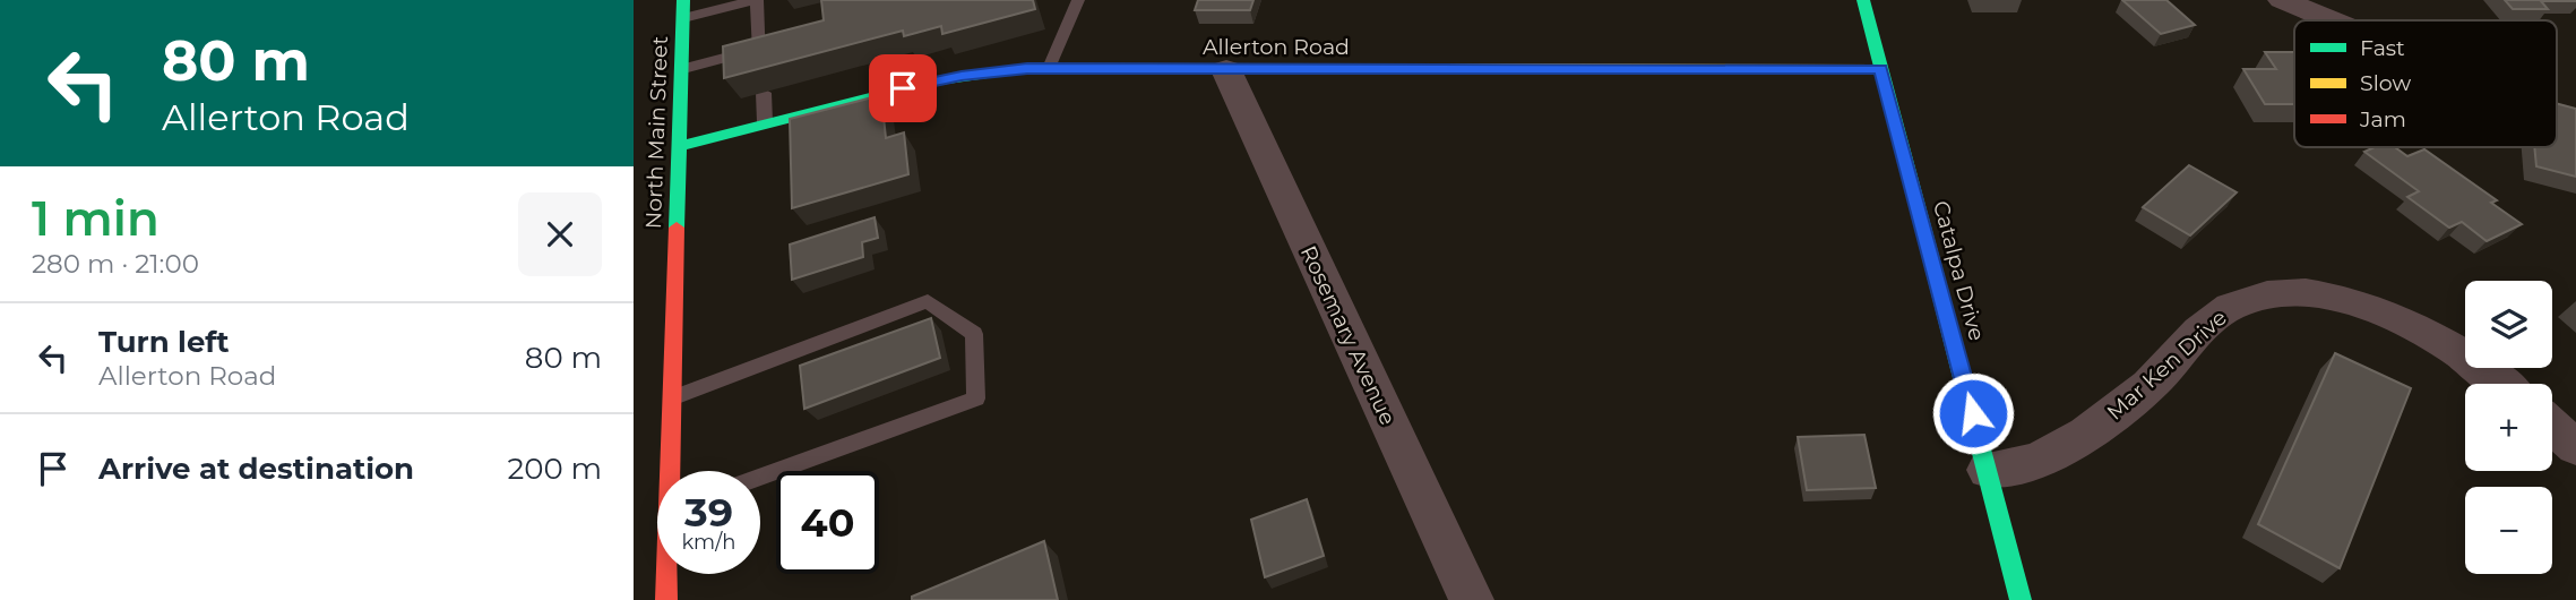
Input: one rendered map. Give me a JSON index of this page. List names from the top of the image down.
{
  "streets": {
    "street": [
      "Allerton Road",
      "North Main Street",
      "Catalpa Drive",
      "Rosemary Avenue",
      "Mar Ken Drive"
    ]
  },
  "crossings": [
    ["Allerton Road", "North Main Street"],
    ["Allerton Road", "Catalpa Drive"],
    ["Allerton Road", "Rosemary Avenue"],
    ["Catalpa Drive", "Mar Ken Drive"]
  ],
  "legend": ["Fast", "Slow", "Jam"],
  "page": {
    "turn": ["80 m", "Allerton Road"],
    "heading": ["1 min", "280 m · 21:00"],
    "map_buttons": ["+", "−"],
    "list": [
      {
        "name": "Turn left",
        "note": "Allerton Road",
        "value": "80 m"
      },
      {
        "name": "Arrive at destination",
        "value": "200 m"
      }
    ],
    "speed": "39 km/h",
    "limit": "40"
  }
}
